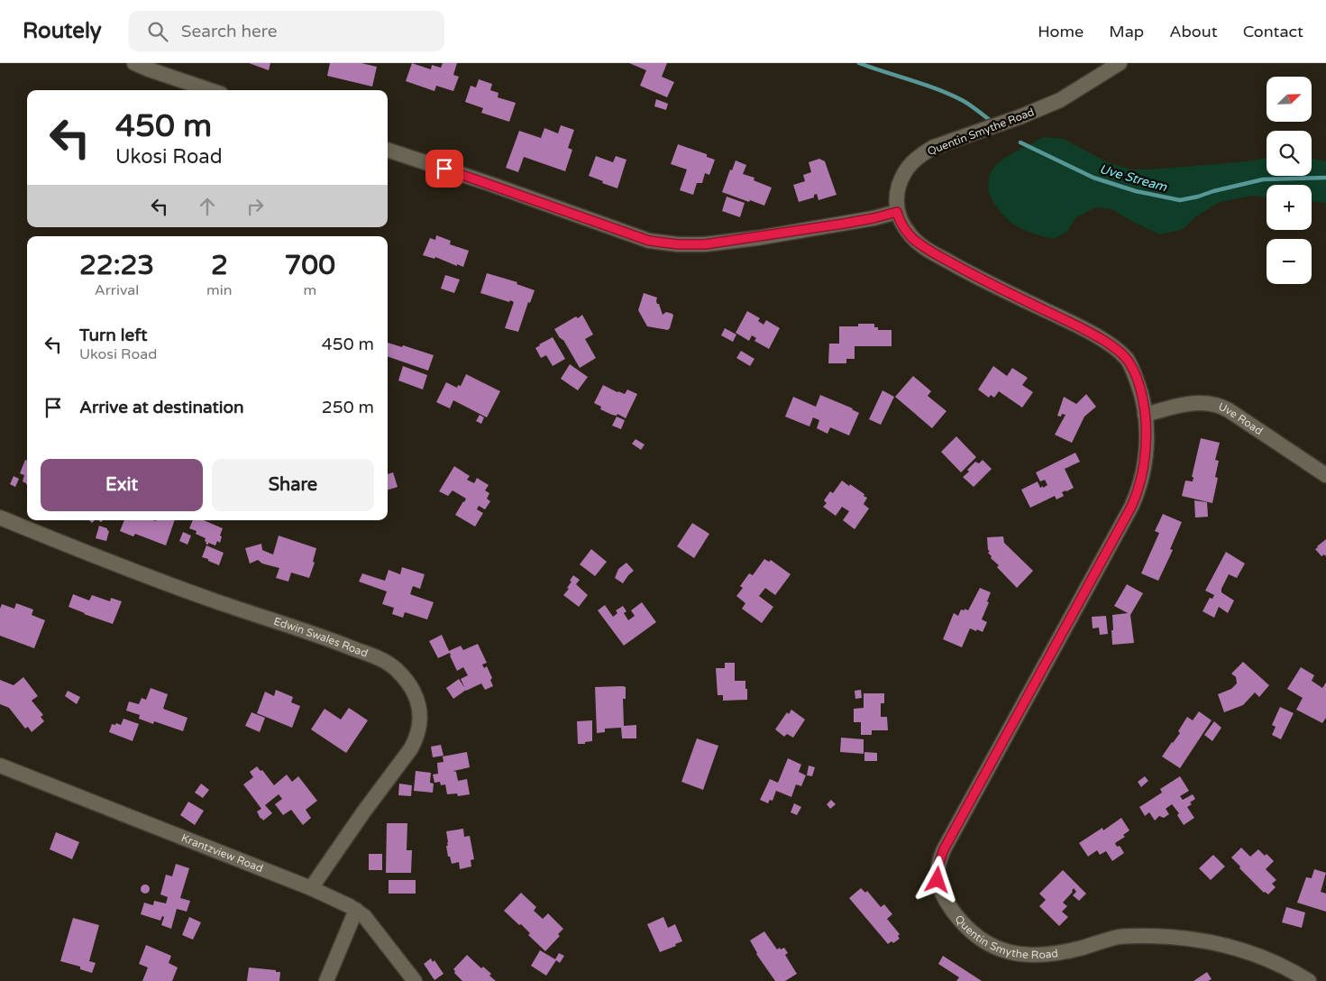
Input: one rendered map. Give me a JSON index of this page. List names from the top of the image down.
{
  "streets": {
    "street": [
      "Quentin Smythe Road",
      "Uve Road",
      "Edwin Swales Road",
      "Krantzview Road"
    ]
  },
  "crossings": [
    ["Quentin Smythe Road", "Uve Road"],
    ["Edwin Swales Road", "Krantzview Road"]
  ],
  "water": ["Uve Stream"],
  "north": "top right",
  "page": {
    "header": "Routely",
    "search": "Search here",
    "nav": [
      "Home",
      "Map",
      "About",
      "Contact"
    ],
    "map_buttons": ["+", "−"],
    "turn": ["450 m", "Ukosi Road"],
    "eta": [
      "22:23",
      "Arrival",
      "2",
      "min",
      "700",
      "m"
    ],
    "list": [
      {
        "name": "Turn left",
        "note": "Ukosi Road",
        "value": "450 m"
      },
      {
        "name": "Arrive at destination",
        "value": "250 m"
      }
    ],
    "buttons": ["Exit", "Share"]
  }
}
